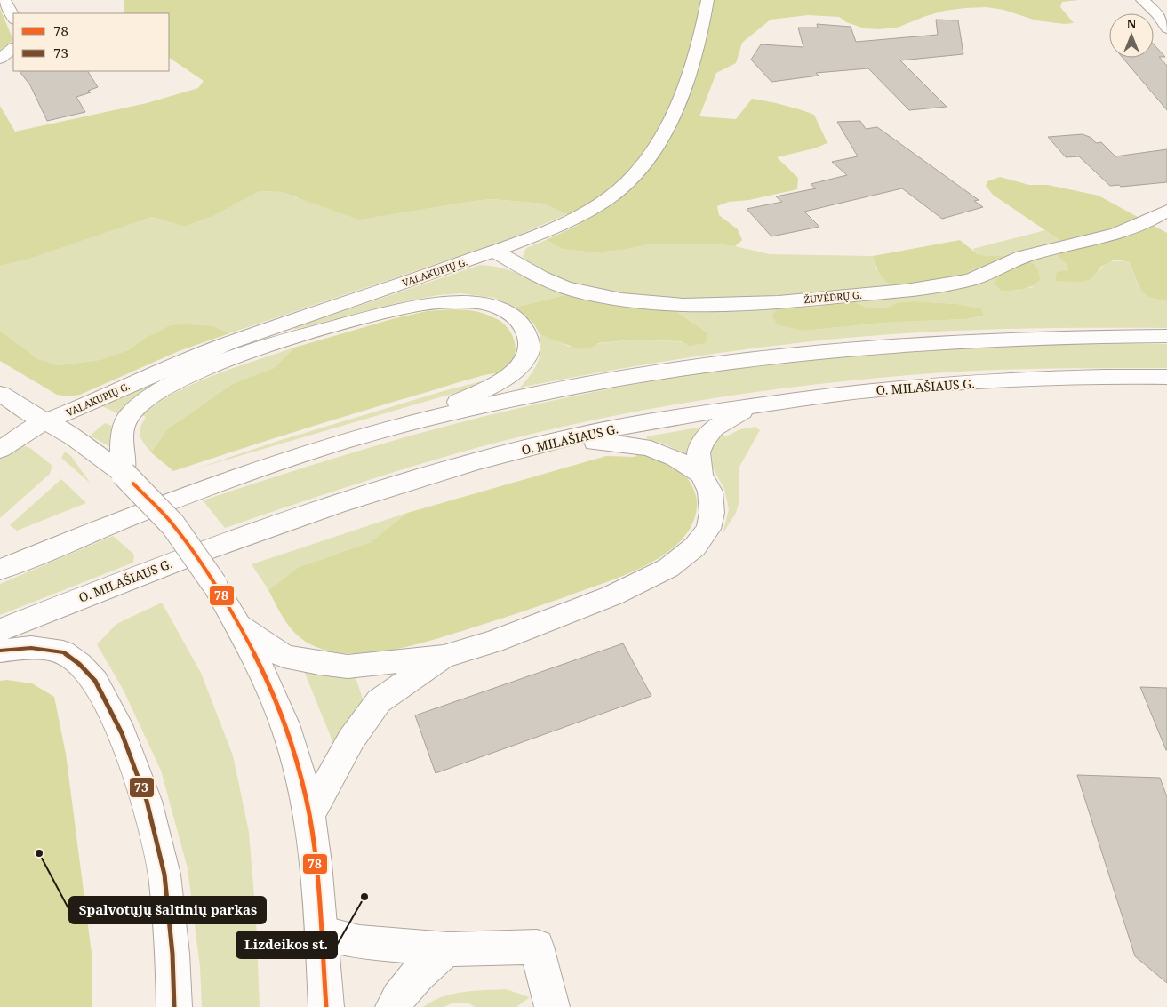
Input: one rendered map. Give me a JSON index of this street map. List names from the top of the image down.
{
  "streets": {
    "main road": ["VALAKUPIŲ G.", "ŽUVĖDRŲ G.", "O. MILAŠIAUS G."]
  },
  "crossings": [
    ["VALAKUPIŲ G.", "ŽUVĖDRŲ G."]
  ],
  "places": ["Spalvotųjų šaltinių parkas", "Lizdeikos st."],
  "lines": ["transit line 78", "transit line 73"],
  "legend": ["78", "73"],
  "north": "top"
}
